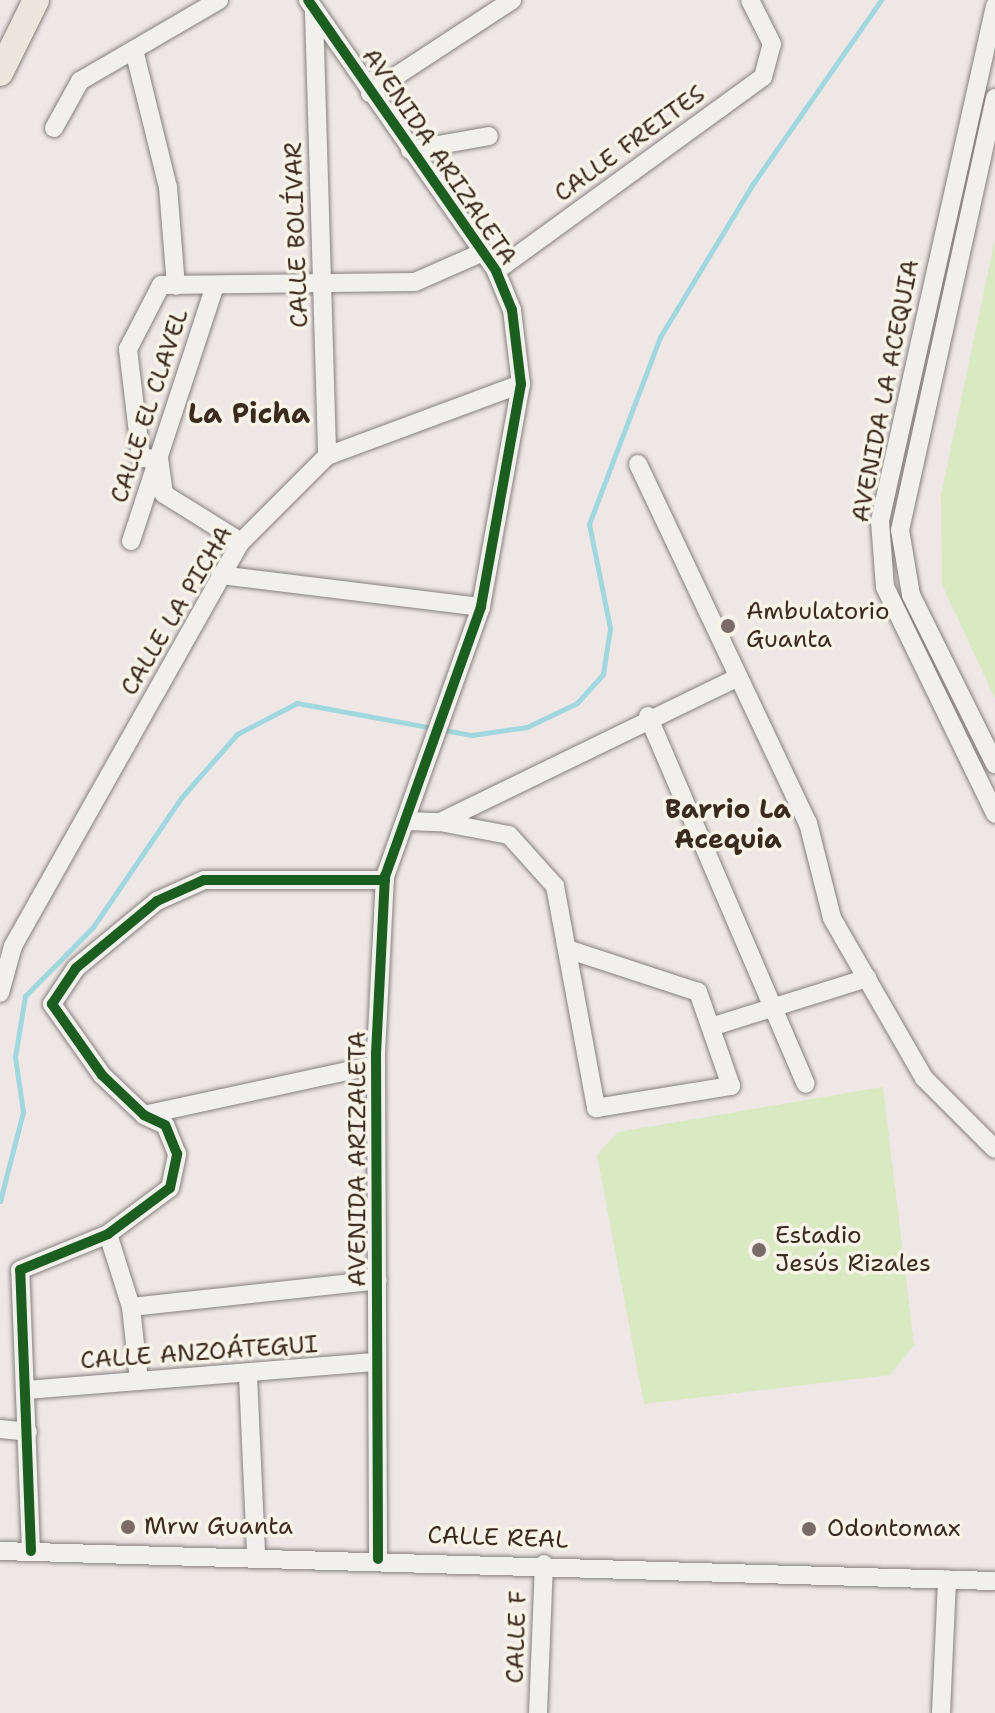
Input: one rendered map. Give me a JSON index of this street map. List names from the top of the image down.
{
  "streets": {
    "street": [
      "CALLE FREITES",
      "AVENIDA ARIZALETA",
      "CALLE BOLÍVAR",
      "AVENIDA LA ACEQUIA",
      "CALLE EL CLAVEL",
      "CALLE LA PICHA",
      "CALLE ANZOÁTEGUI",
      "CALLE REAL",
      "CALLE F"
    ]
  },
  "crossings": [
    ["CALLE FREITES", "AVENIDA ARIZALETA"],
    ["AVENIDA ARIZALETA", "CALLE BOLÍVAR"],
    ["AVENIDA ARIZALETA", "CALLE LA PICHA"],
    ["AVENIDA ARIZALETA", "CALLE ANZOÁTEGUI"],
    ["AVENIDA ARIZALETA", "CALLE REAL"],
    ["CALLE BOLÍVAR", "CALLE LA PICHA"],
    ["CALLE REAL", "CALLE F"]
  ],
  "districts": ["La Picha", "Barrio La Acequia"],
  "places": [
    "Ambulatorio Guanta",
    "Estadio Jesús Rizales",
    "Mrw Guanta",
    "Odontomax"
  ]
}
